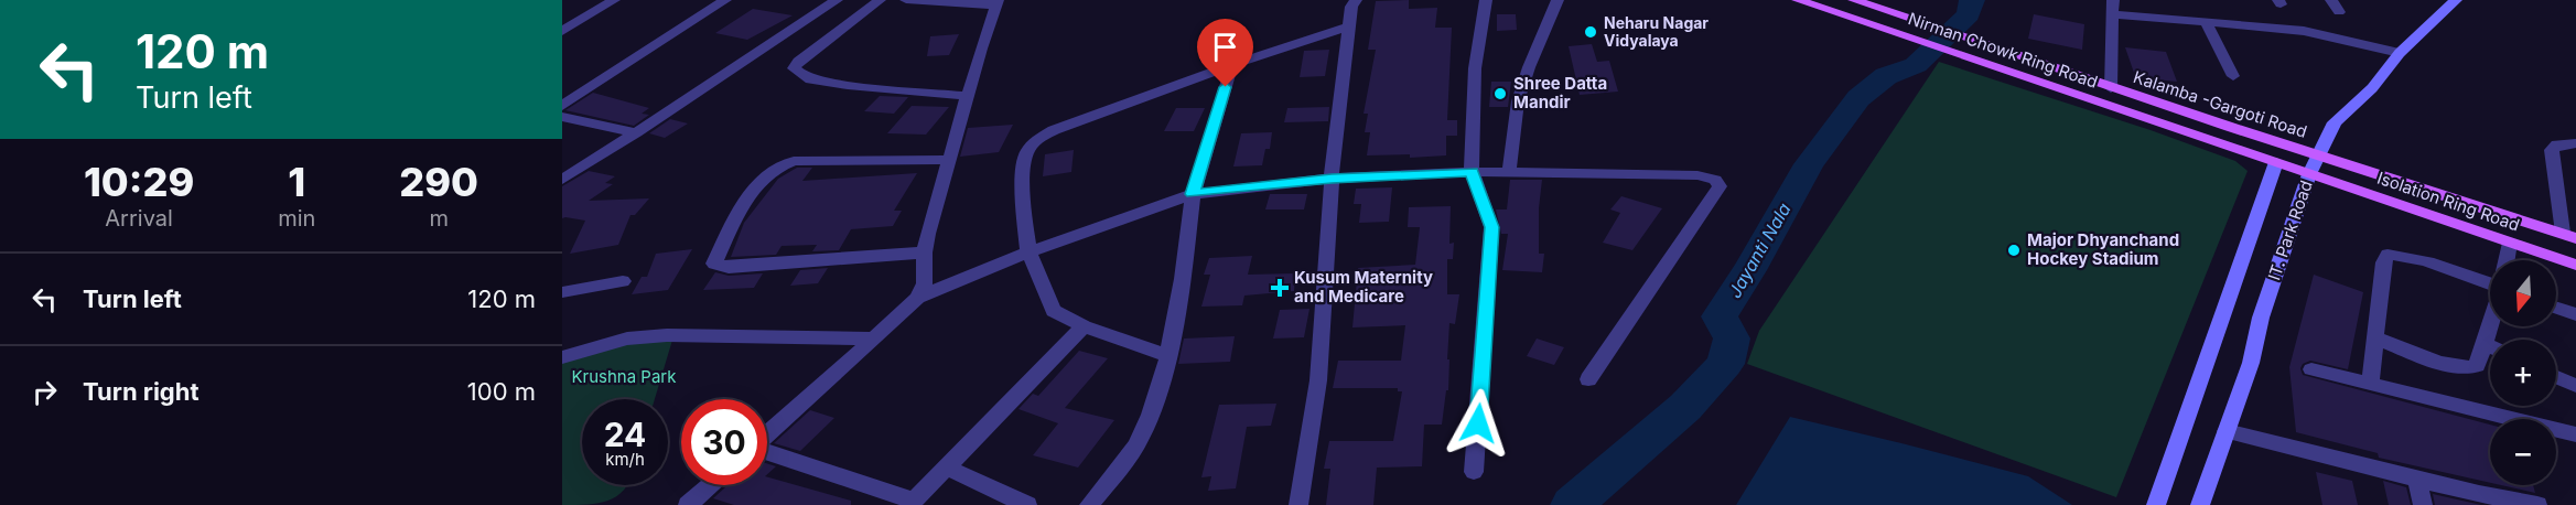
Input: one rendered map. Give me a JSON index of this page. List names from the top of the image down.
{
  "streets": {
    "main road": [
      "Nirman Chowk Ring Road",
      "Kalamba -Gargoti Road",
      "Isolation Ring Road",
      "IT. Park Road"
    ]
  },
  "crossings": [
    ["Nirman Chowk Ring Road", "Isolation Ring Road"],
    ["Nirman Chowk Ring Road", "IT. Park Road"],
    ["Kalamba -Gargoti Road", "IT. Park Road"],
    ["Isolation Ring Road", "IT. Park Road"]
  ],
  "water": ["Jayanti Nala"],
  "parks": ["Krushna Park"],
  "places": {
    "other": ["Neharu Nagar Vidyalaya", "Shree Datta Mandir", "Major Dhyanchand Hockey Stadium"],
    "health": ["Kusum Maternity and Medicare"]
  },
  "north": "bottom",
  "page": {
    "turn": ["120 m", "Turn left"],
    "eta": [
      "10:29",
      "Arrival",
      "1",
      "min",
      "290",
      "m"
    ],
    "list": [
      {
        "name": "Turn left",
        "value": "120 m"
      },
      {
        "name": "Turn right",
        "value": "100 m"
      }
    ],
    "map_buttons": ["+", "−"],
    "speed": "24 km/h",
    "limit": "30"
  }
}
